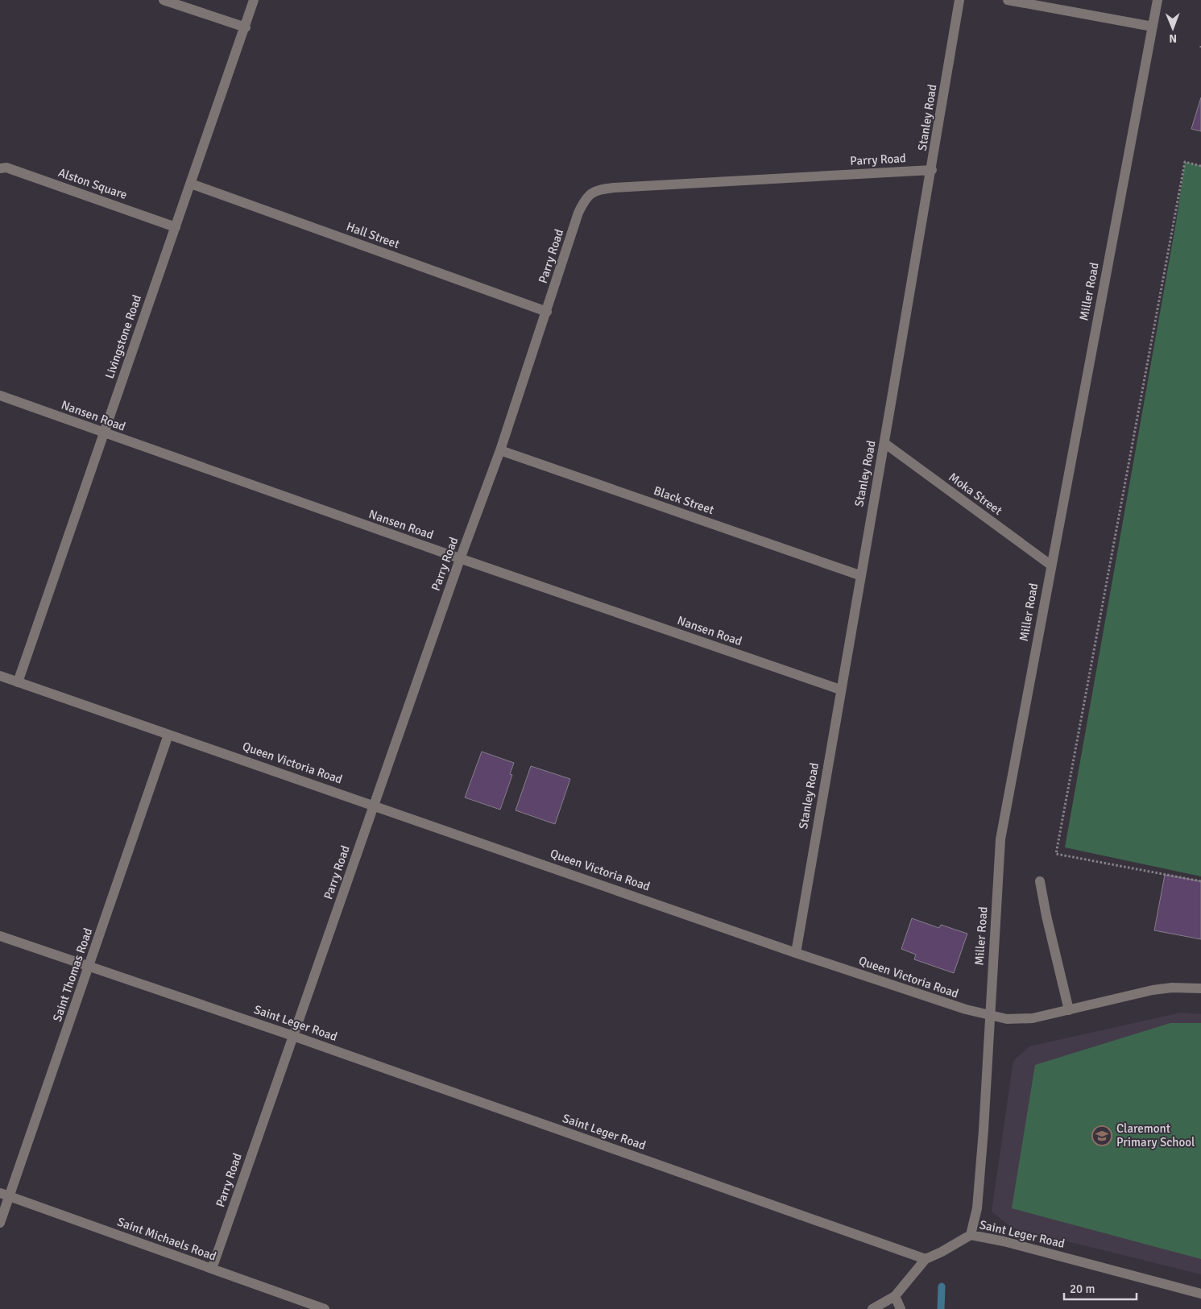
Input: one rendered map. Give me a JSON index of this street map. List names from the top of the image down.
{
  "streets": {
    "street": [
      "Stanley Road",
      "Parry Road",
      "Alston Square",
      "Hall Street",
      "Miller Road",
      "Livingstone Road",
      "Nansen Road",
      "Moka Street",
      "Black Street",
      "Queen Victoria Road",
      "Saint Thomas Road",
      "Saint Leger Road",
      "Saint Michaels Road"
    ]
  },
  "crossings": [
    ["Stanley Road", "Parry Road"],
    ["Stanley Road", "Nansen Road"],
    ["Stanley Road", "Moka Street"],
    ["Stanley Road", "Black Street"],
    ["Stanley Road", "Queen Victoria Road"],
    ["Parry Road", "Hall Street"],
    ["Parry Road", "Nansen Road"],
    ["Parry Road", "Black Street"],
    ["Parry Road", "Queen Victoria Road"],
    ["Parry Road", "Saint Leger Road"],
    ["Parry Road", "Saint Michaels Road"],
    ["Alston Square", "Livingstone Road"],
    ["Hall Street", "Livingstone Road"],
    ["Miller Road", "Moka Street"],
    ["Miller Road", "Queen Victoria Road"],
    ["Miller Road", "Saint Leger Road"],
    ["Livingstone Road", "Nansen Road"],
    ["Livingstone Road", "Queen Victoria Road"],
    ["Queen Victoria Road", "Saint Thomas Road"],
    ["Saint Thomas Road", "Saint Leger Road"],
    ["Saint Thomas Road", "Saint Michaels Road"]
  ],
  "places": {
    "school or university": ["Claremont Primary School"]
  },
  "scale_bar": "20 m",
  "north": "bottom"
}
